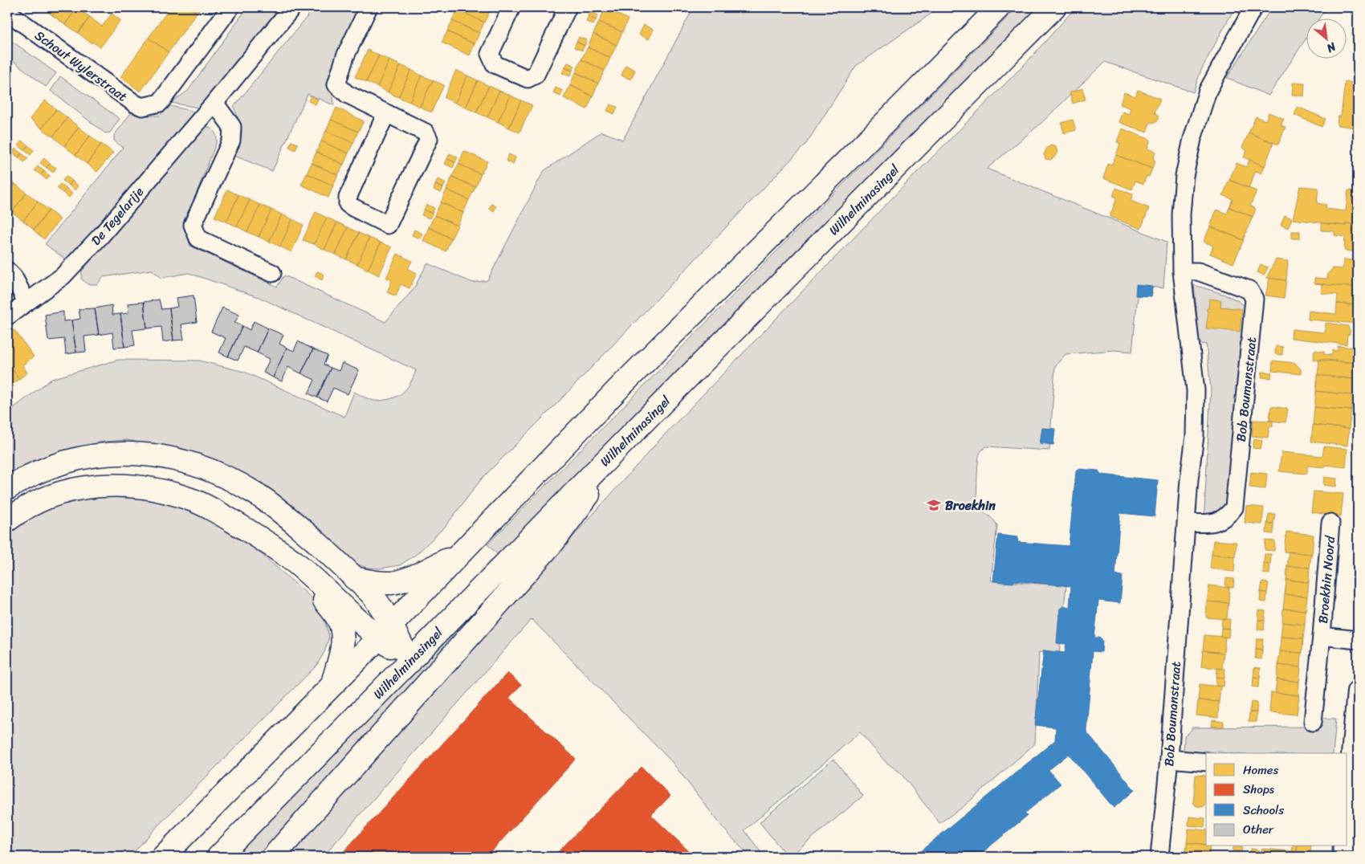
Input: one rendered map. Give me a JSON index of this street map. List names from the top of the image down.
{
  "streets": {
    "main road": ["Wilhelminasingel"],
    "street": [
      "Schout Wylerstraat",
      "De Tegelarije",
      "Bob Boumanstraat",
      "Broekhin Noord"
    ]
  },
  "places": {
    "school or university": ["Broekhin"]
  },
  "legend": [
    "Homes",
    "Shops",
    "Schools",
    "Other"
  ],
  "north": "bottom right"
}
